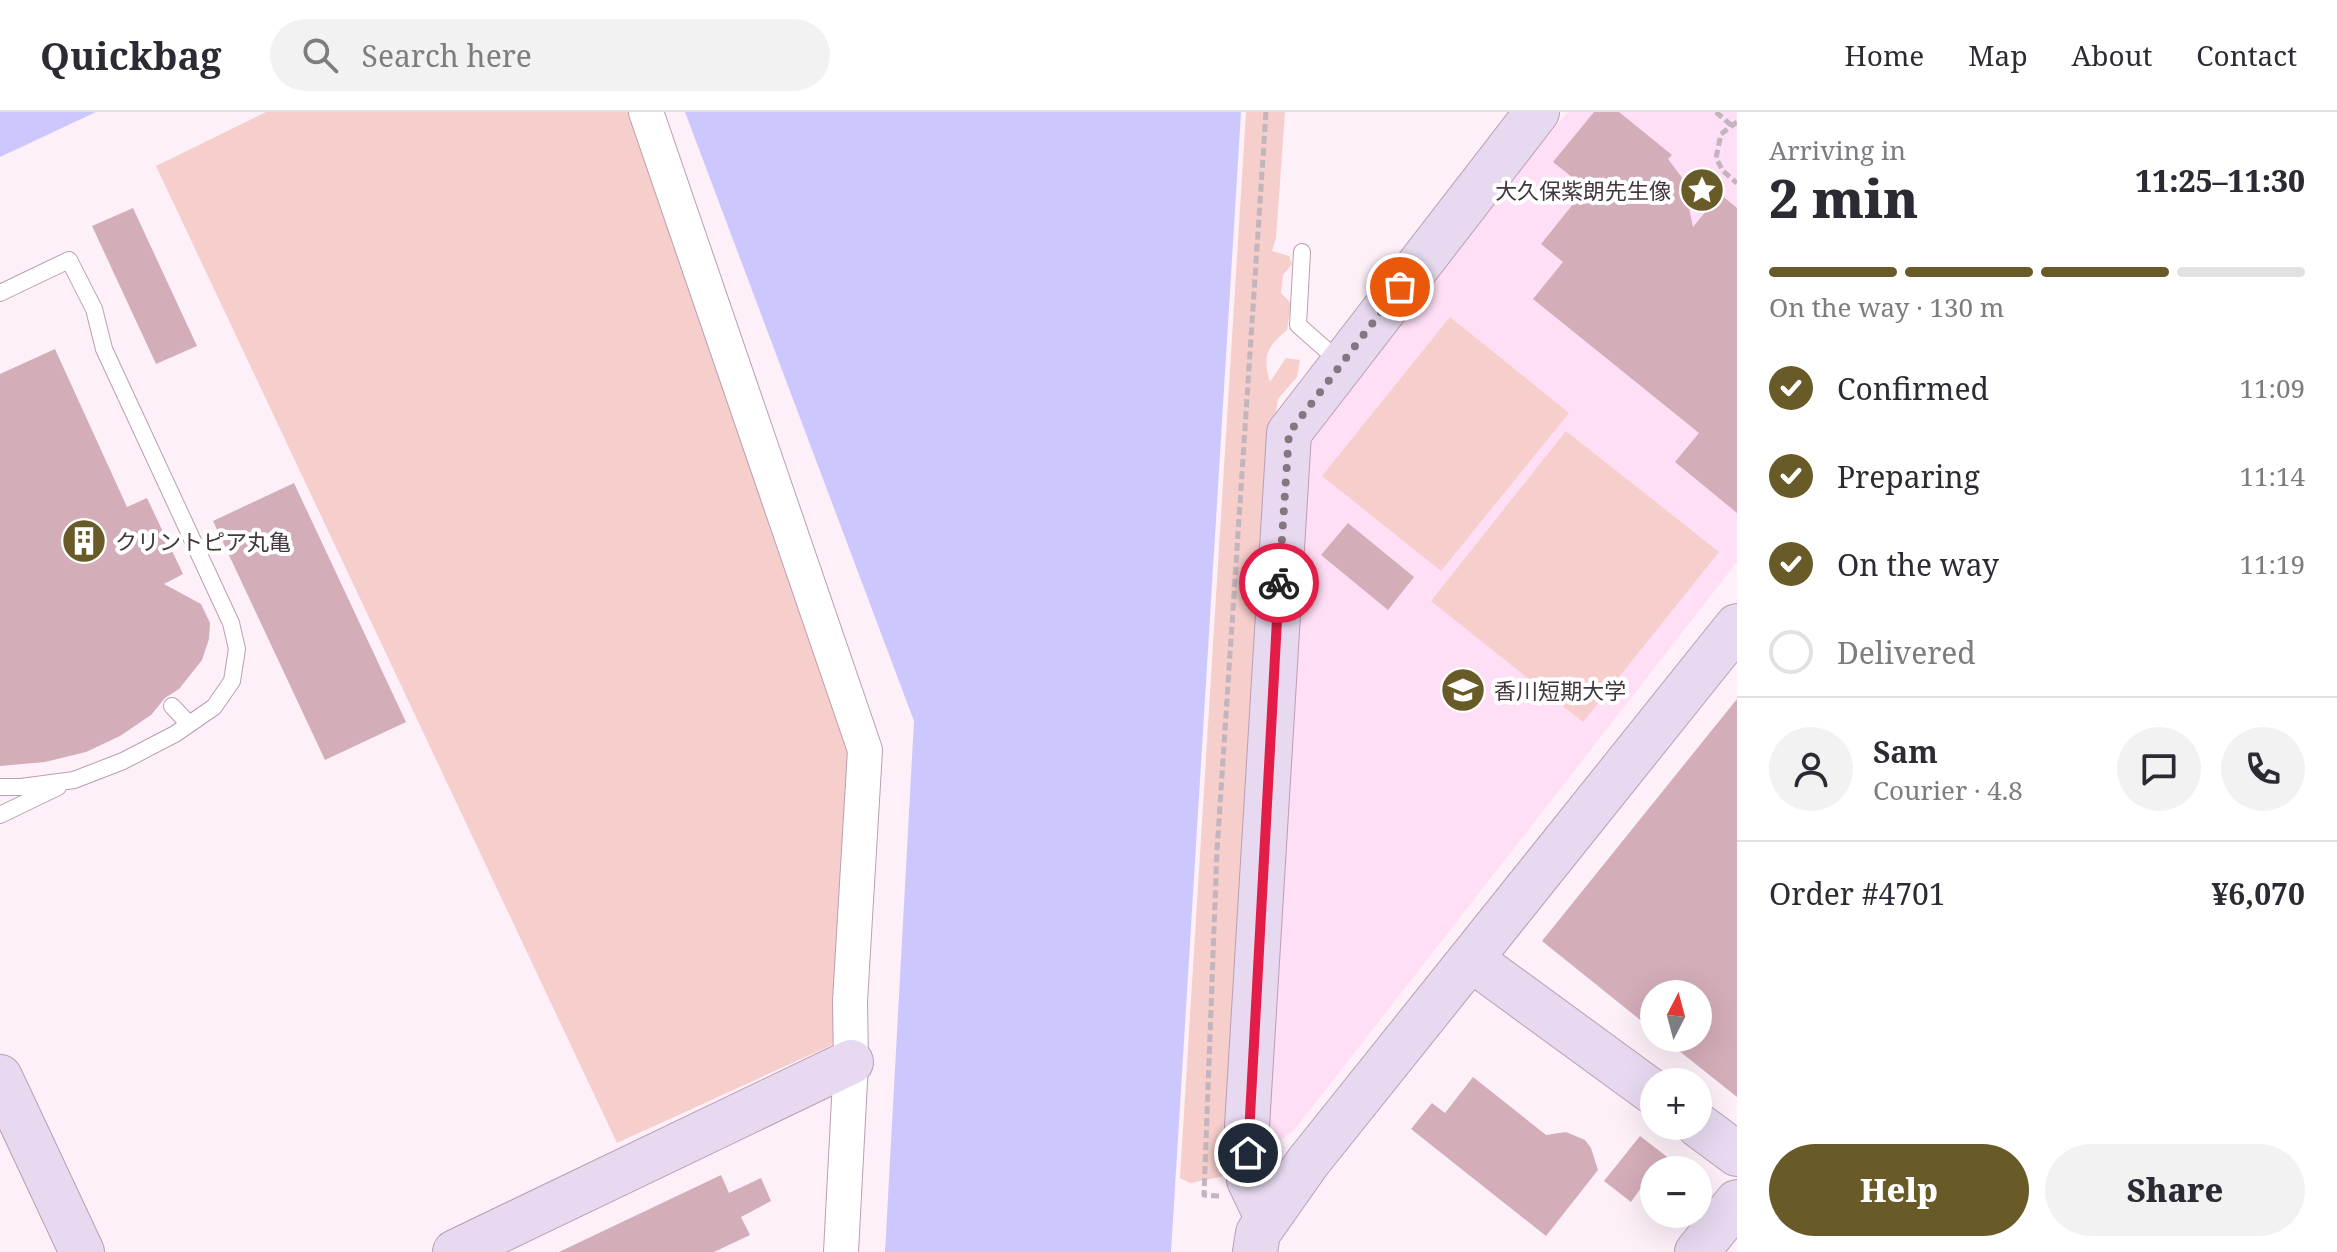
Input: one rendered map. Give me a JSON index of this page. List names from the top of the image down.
{
  "places": {
    "place": ["大久保紫朗先生像"],
    "building": ["クリントピア丸亀"],
    "school or university": ["香川短期大学"]
  },
  "north": "top",
  "page": {
    "header": "Quickbag",
    "search": "Search here",
    "nav": [
      "Home",
      "Map",
      "About",
      "Contact"
    ],
    "heading": ["2 min", "Arriving in", "11:25–11:30"],
    "panel": [
      "Sam",
      "Courier · 4.8",
      "Order #4701",
      "¥6,070"
    ],
    "bar": "On the way · 130 m",
    "list": [
      ["Confirmed", "11:09"],
      ["Preparing", "11:14"],
      ["On the way", "11:19"],
      "Delivered"
    ],
    "map_buttons": ["+", "−"],
    "buttons": ["Help", "Share"]
  }
}
